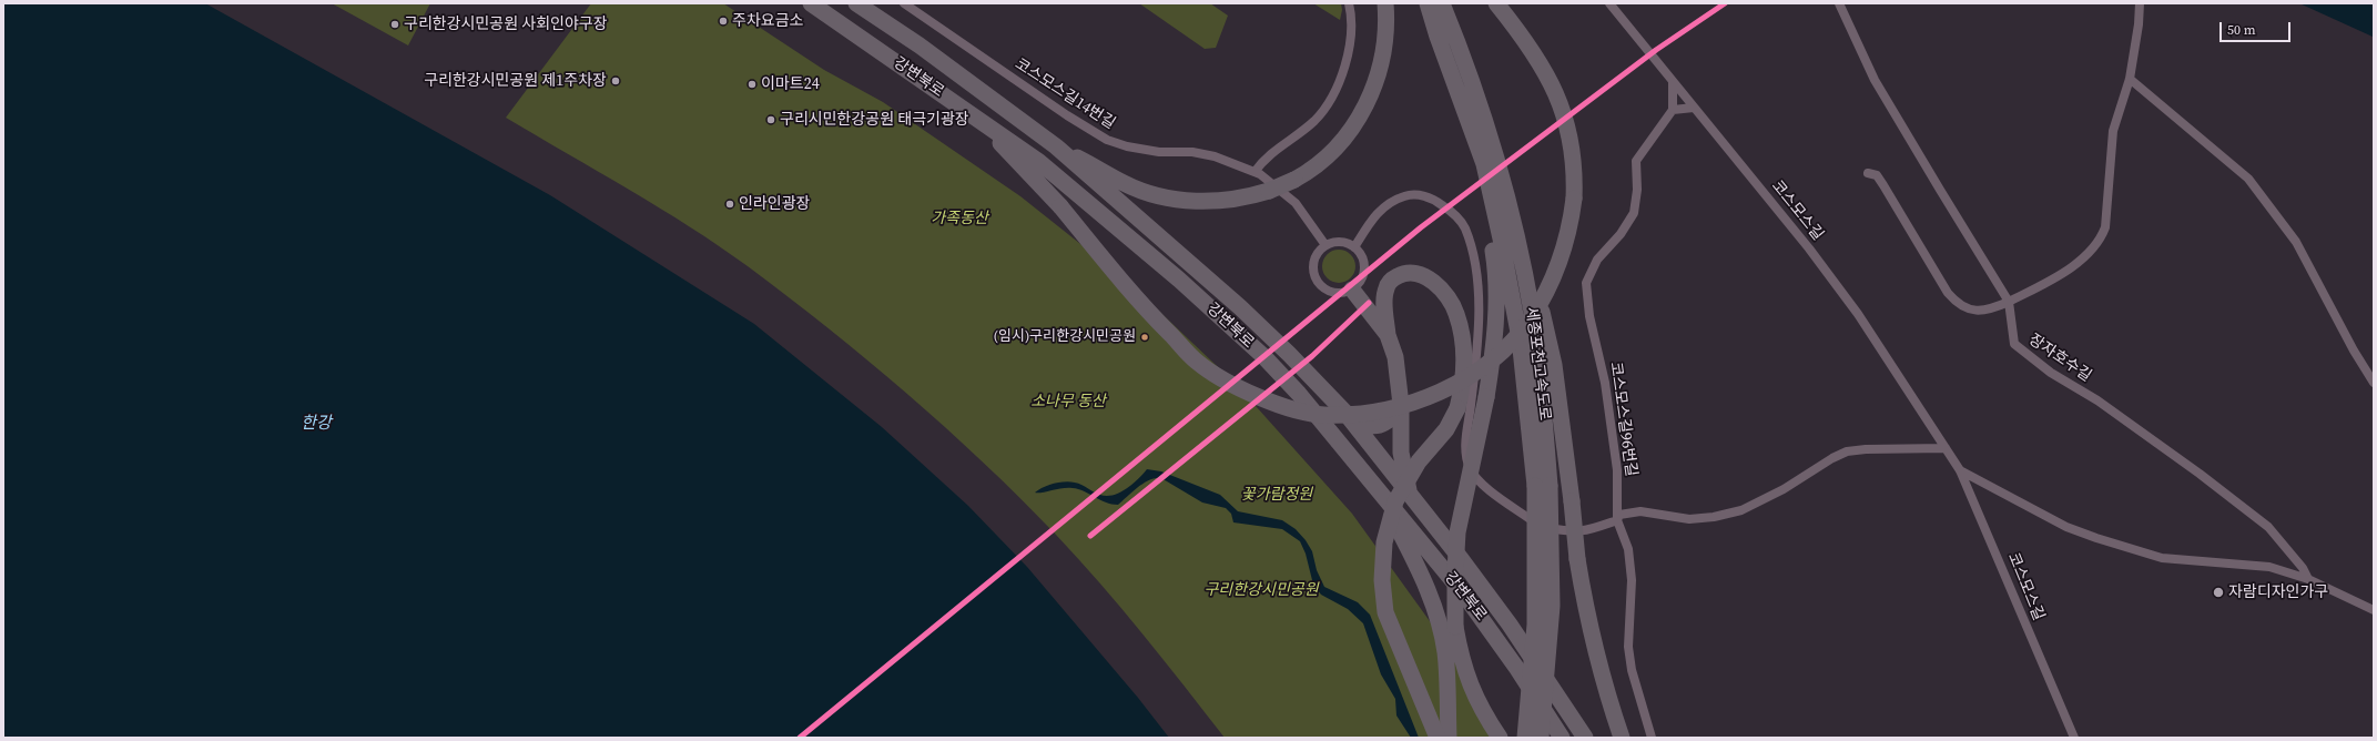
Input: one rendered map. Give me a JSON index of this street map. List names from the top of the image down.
{
  "streets": {
    "highway": ["강변북로", "세종포천고속도로"],
    "street": [
      "코스모스길14번길",
      "코스모스길",
      "장자호수길",
      "코스모스길96번길"
    ]
  },
  "water": ["한강"],
  "parks": [
    "가족동산",
    "소나무 동산",
    "꽃가람정원",
    "구리한강시민공원"
  ],
  "places": [
    "주차요금소",
    "구리한강시민공원 사회인야구장",
    "구리한강시민공원 제1주차장",
    "이마트24",
    "구리시민한강공원 태극기광장",
    "인라인광장",
    "(임시)구리한강시민공원",
    "자람디자인가구"
  ],
  "scale_bar": "50 m"
}
